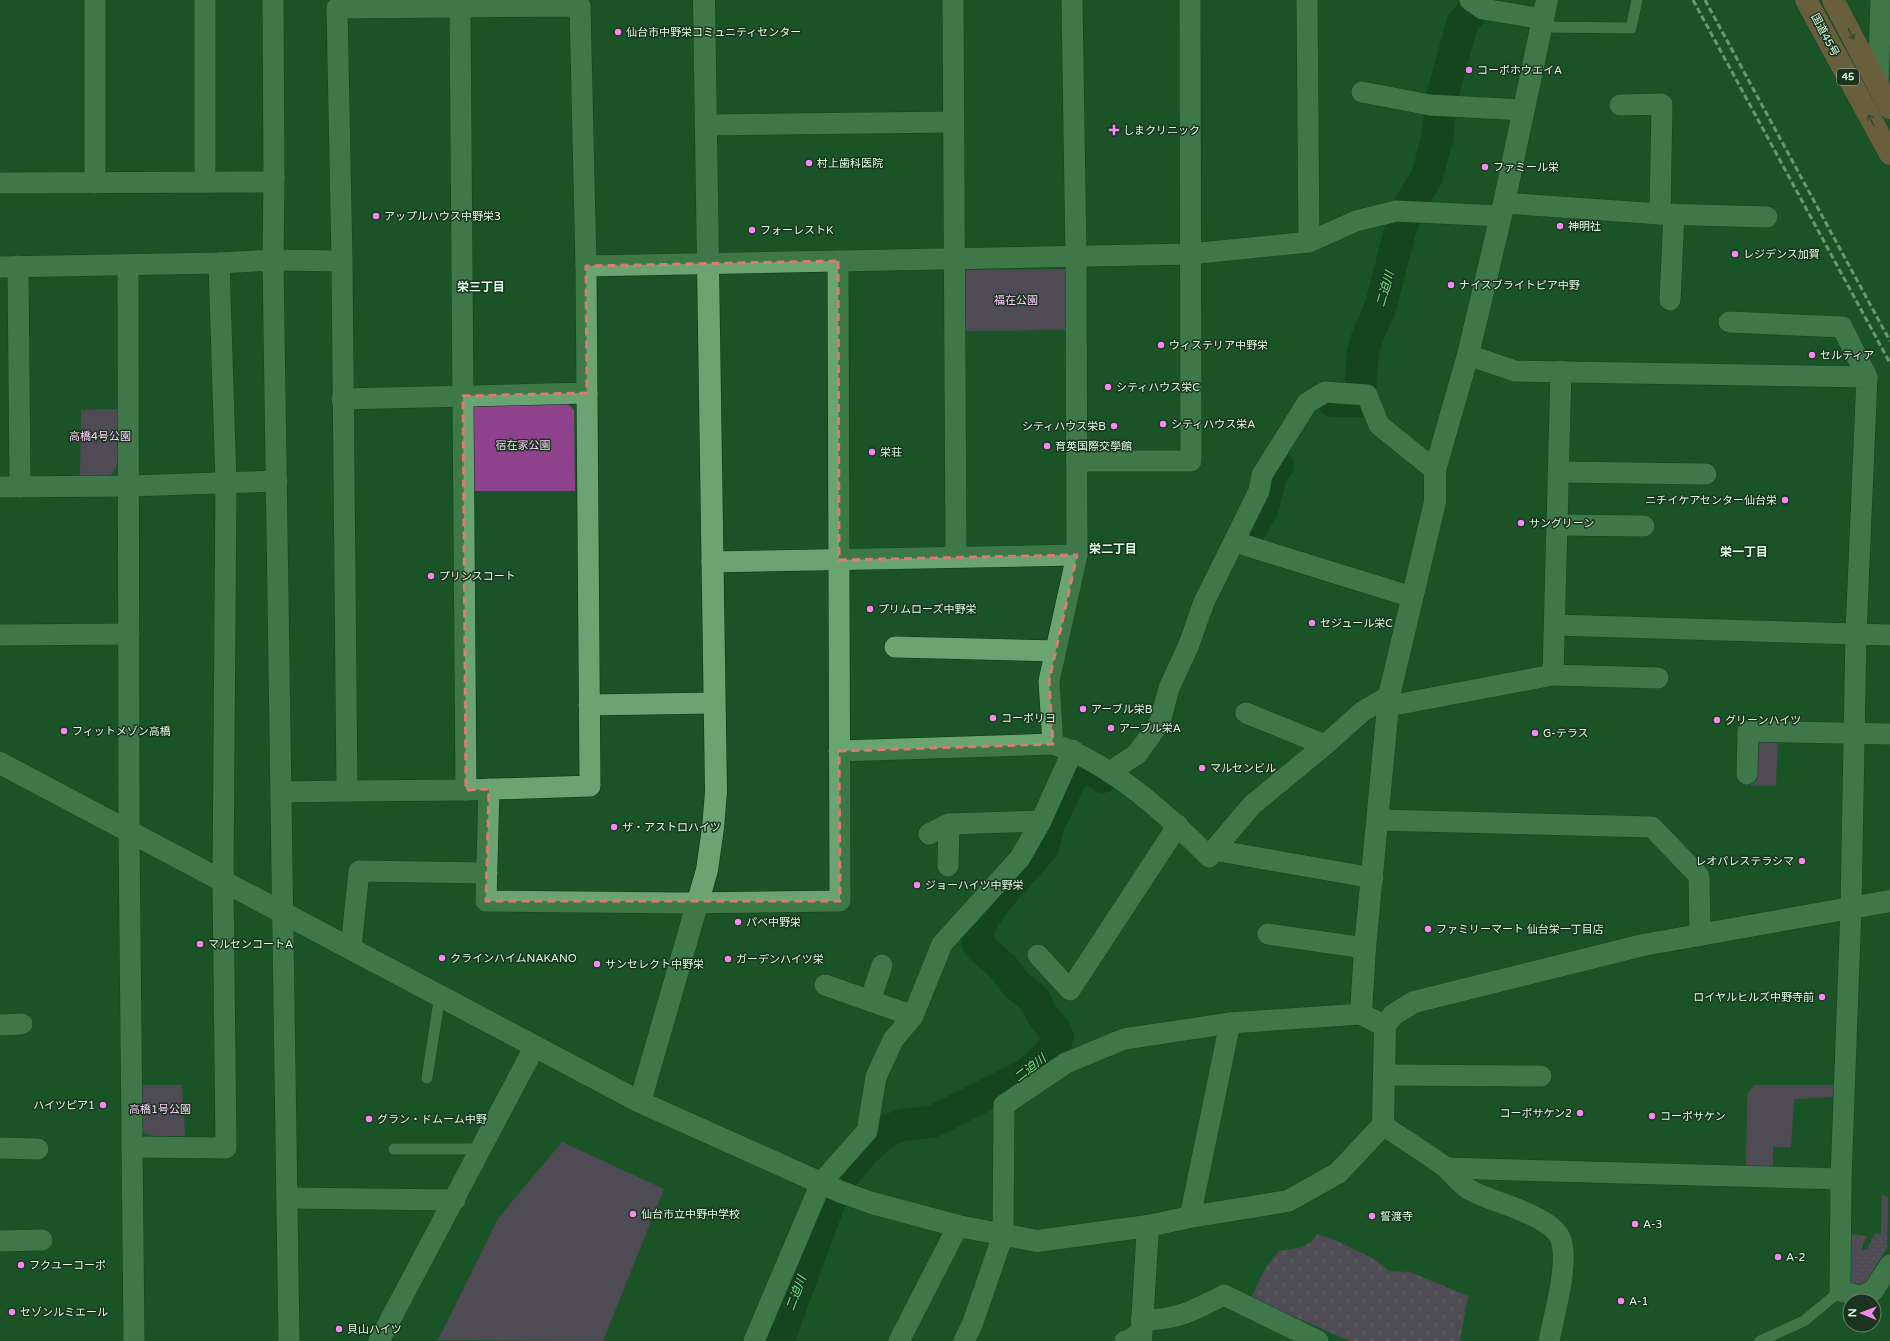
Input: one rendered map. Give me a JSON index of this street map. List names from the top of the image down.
{
  "streets": {
    "highway": ["国道45号", "45"]
  },
  "districts": ["栄三丁目", "栄二丁目", "栄一丁目"],
  "water": ["二迫川"],
  "parks": [
    "福在公園",
    "高橋4号公園",
    "宿在家公園",
    "高橋1号公園"
  ],
  "places": {
    "other": [
      "仙台市中野栄コミュニティセンター",
      "コーポホウエイA",
      "村上歯科医院",
      "ファミール栄",
      "アップルハウス中野栄3",
      "神明社",
      "フォーレストK",
      "レジデンス加賀",
      "ナイスブライトピア中野",
      "ウィステリア中野栄",
      "セルティア",
      "シティハウス栄C",
      "シティハウス栄A",
      "シティハウス栄B",
      "育英国際交學館",
      "栄荘",
      "ニチイケアセンター仙台栄",
      "サングリーン",
      "プリンスコート",
      "プリムローズ中野栄",
      "セジュール栄C",
      "アーブル栄B",
      "コーポリヨ",
      "グリーンハイツ",
      "アーブル栄A",
      "フィットメゾン高橋",
      "G-テラス",
      "マルセンビル",
      "ザ・アストロハイツ",
      "レオパレステラシマ",
      "ジョーハイツ中野栄",
      "パベ中野栄",
      "ファミリーマート 仙台栄一丁目店",
      "マルセンコートA",
      "クラインハイムNAKANO",
      "ガーデンハイツ栄",
      "サンセレクト中野栄",
      "ロイヤルヒルズ中野寺前",
      "ハイツピア1",
      "コーポサケン2",
      "コーポサケン",
      "グラン・ドムーム中野",
      "仙台市立中野中学校",
      "誓渡寺",
      "A-3",
      "A-2",
      "フクユーコーポ",
      "A-1",
      "セゾンルミエール",
      "貝山ハイツ"
    ],
    "health": ["しまクリニック"]
  },
  "north": "left"
}
